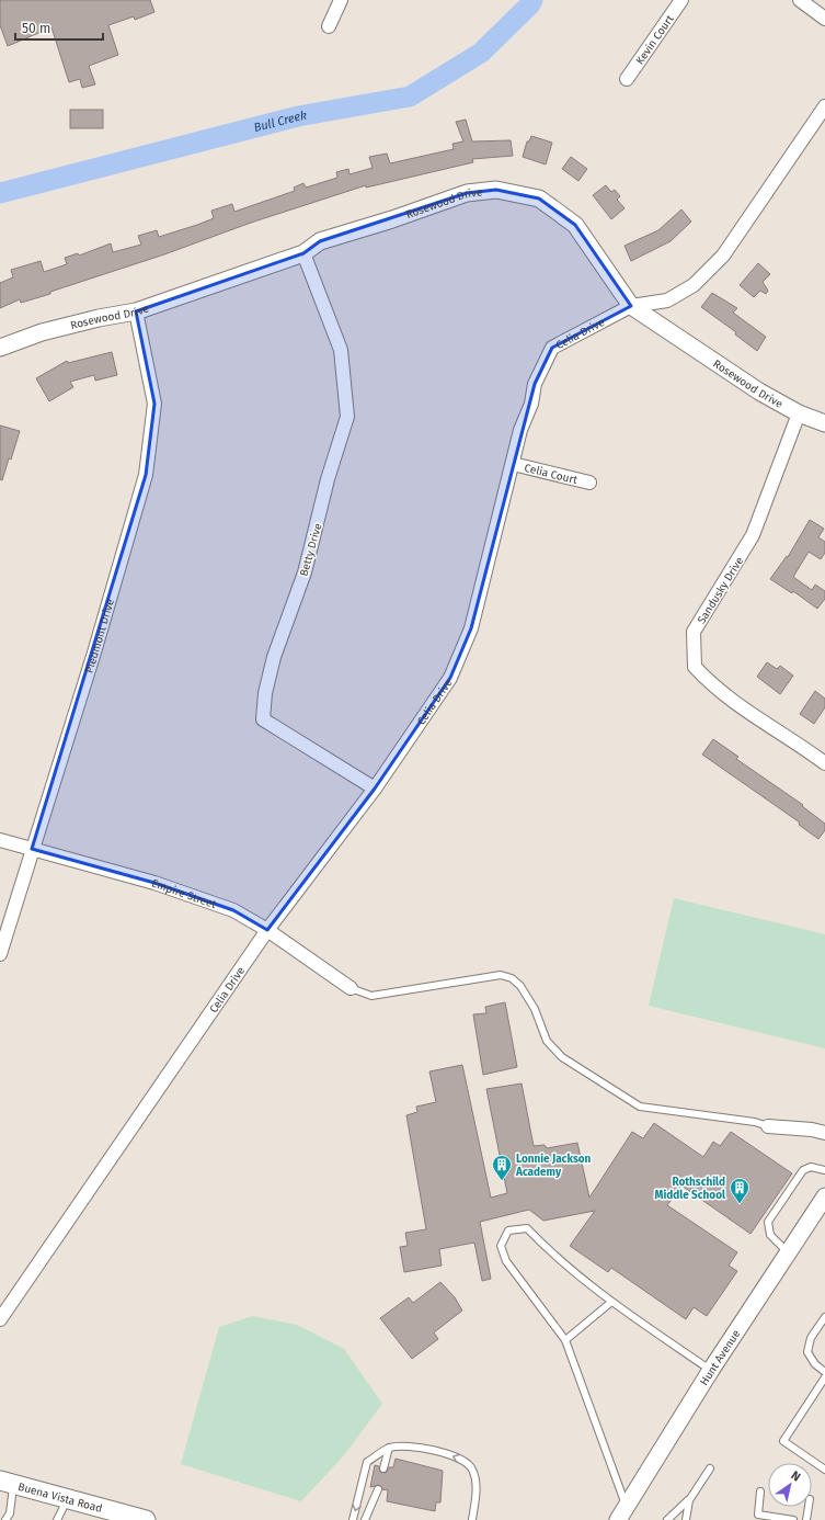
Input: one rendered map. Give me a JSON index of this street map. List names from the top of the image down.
{
  "streets": {
    "main road": ["Buena Vista Road"],
    "street": [
      "Kevin Court",
      "Rosewood Drive",
      "Celia Drive",
      "Celia Court",
      "Betty Drive",
      "Sandusky Drive",
      "Piedmont Drive",
      "Empire Street",
      "Hunt Avenue"
    ]
  },
  "crossings": [
    ["Rosewood Drive", "Celia Drive"],
    ["Rosewood Drive", "Betty Drive"],
    ["Rosewood Drive", "Sandusky Drive"],
    ["Rosewood Drive", "Piedmont Drive"],
    ["Celia Drive", "Celia Court"],
    ["Celia Drive", "Betty Drive"],
    ["Celia Drive", "Empire Street"],
    ["Piedmont Drive", "Empire Street"]
  ],
  "water": ["Bull Creek"],
  "places": {
    "building": ["Lonnie Jackson Academy", "Rothschild Middle School"]
  },
  "scale_bar": "50 m",
  "north": "top right"
}
